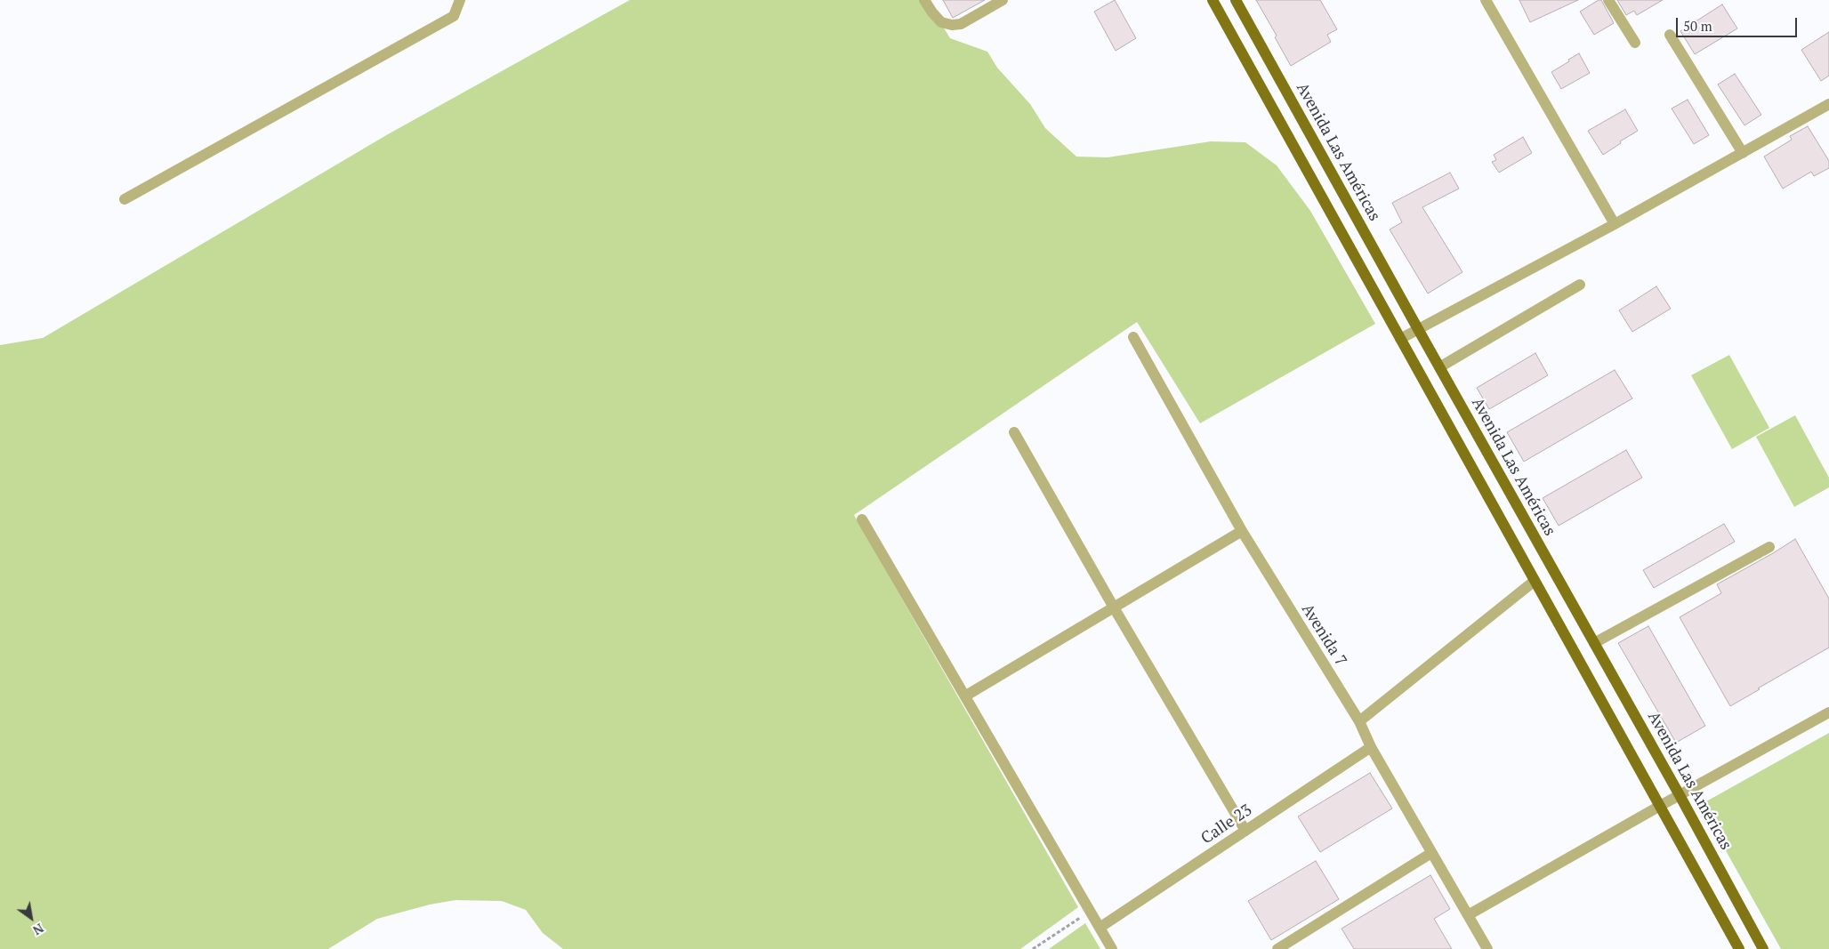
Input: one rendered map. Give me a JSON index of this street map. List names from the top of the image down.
{
  "streets": {
    "main road": ["Avenida Las Américas"],
    "street": ["Avenida 7", "Calle 23"]
  },
  "crossings": [
    ["Avenida 7", "Calle 23"]
  ],
  "scale_bar": "50 m",
  "north": "bottom right"
}
